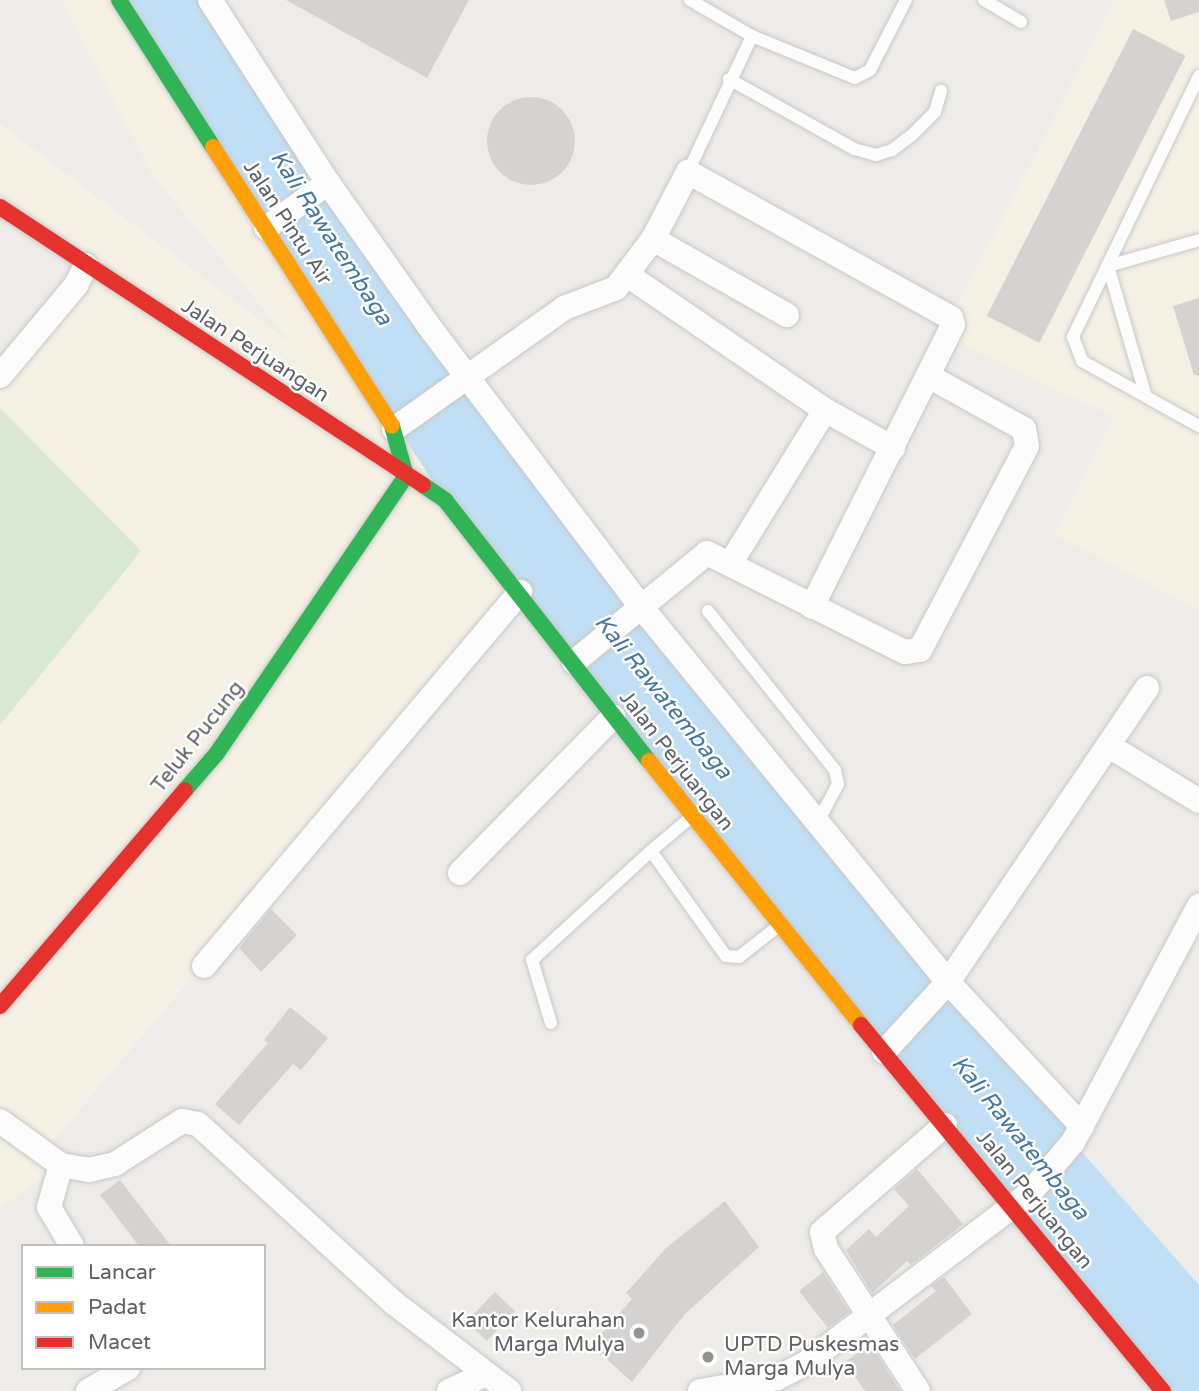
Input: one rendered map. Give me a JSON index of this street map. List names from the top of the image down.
{
  "streets": {
    "main road": ["Jalan Pintu Air", "Jalan Perjuangan", "Teluk Pucung"]
  },
  "crossings": [
    ["Jalan Pintu Air", "Jalan Perjuangan"],
    ["Jalan Pintu Air", "Teluk Pucung"],
    ["Jalan Perjuangan", "Teluk Pucung"]
  ],
  "water": ["Kali Rawatembaga"],
  "places": ["Kantor Kelurahan Marga Mulya", "UPTD Puskesmas Marga Mulya"],
  "legend": ["Lancar", "Padat", "Macet"]
}
